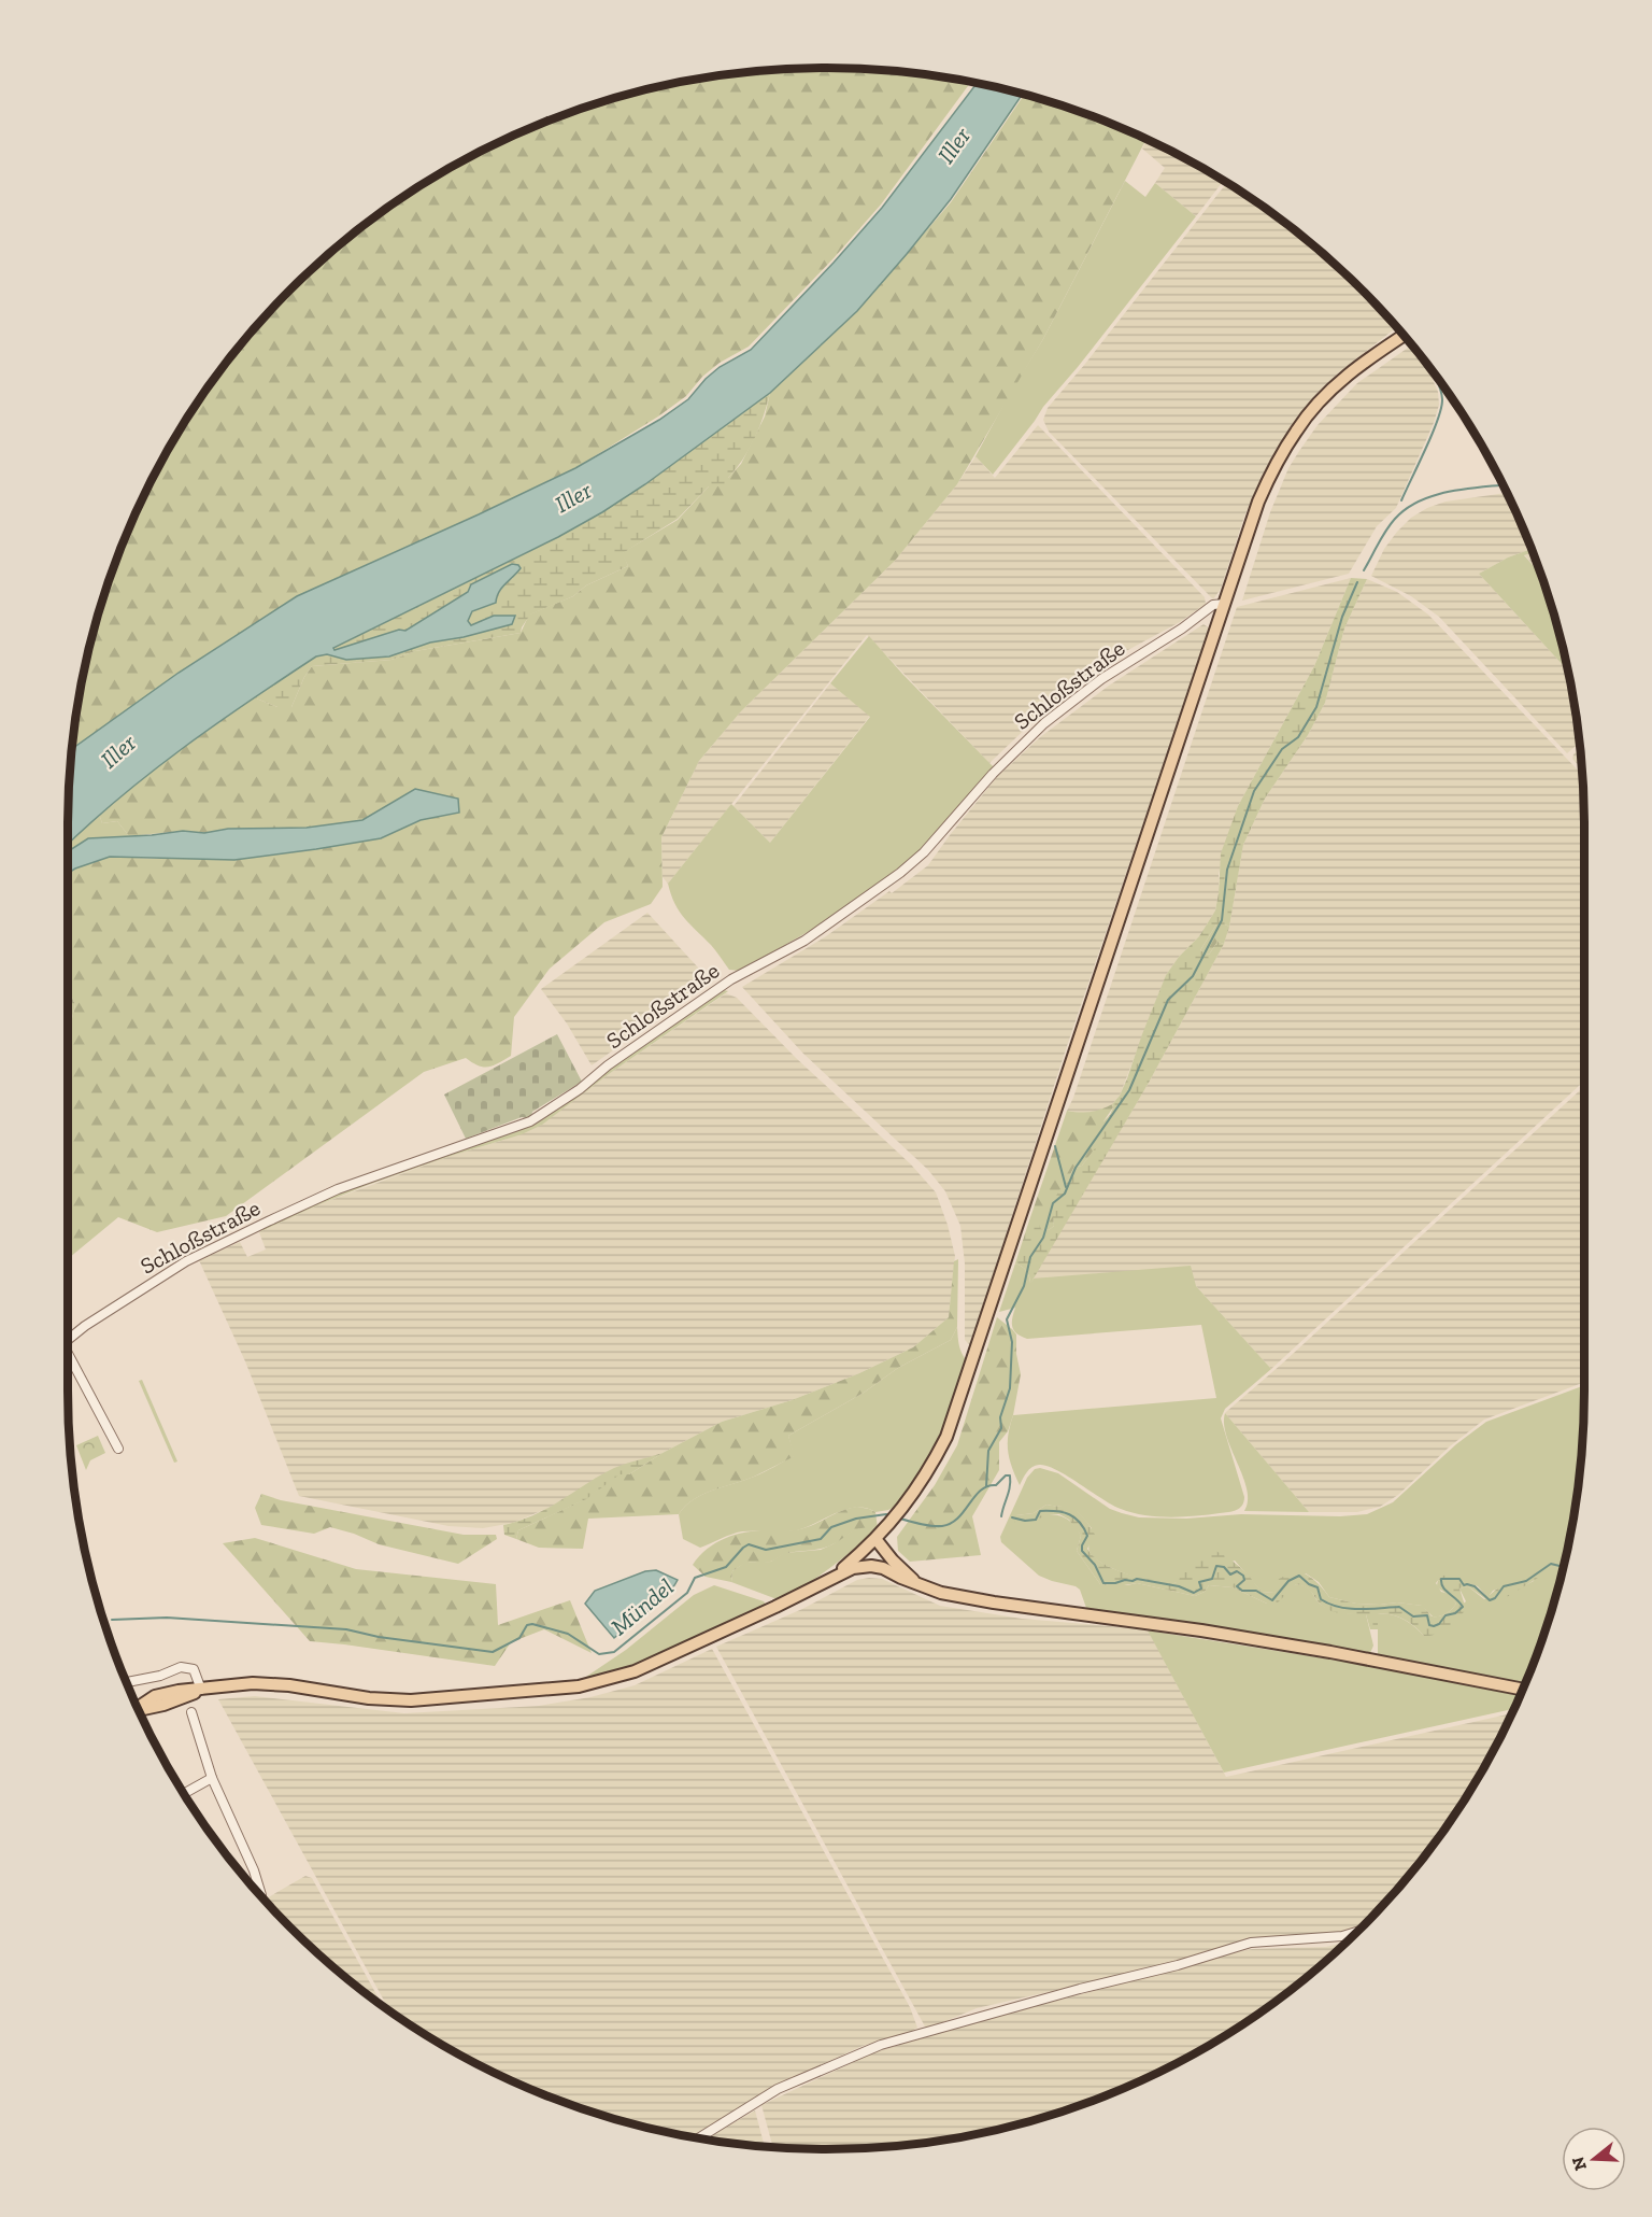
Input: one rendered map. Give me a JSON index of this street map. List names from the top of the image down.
{
  "streets": {
    "street": ["Schloßstraße"]
  },
  "water": ["Iller", "Mündel"],
  "north": "left"
}
